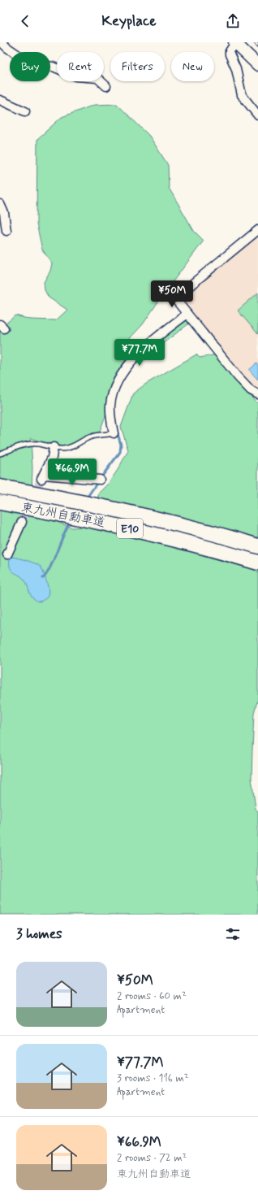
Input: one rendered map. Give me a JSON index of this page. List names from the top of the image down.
{
  "streets": {
    "highway": ["東九州自動車道", "E10"]
  },
  "page": {
    "header": "Keyplace",
    "chip": [
      "Buy",
      "Rent",
      "Filters",
      "New"
    ],
    "price": ["¥50M", "¥77.7M", "¥66.9M"],
    "heading": "3 homes",
    "list": [
      {
        "name": "¥50M",
        "note": "2 rooms · 60 m² · Apartment"
      },
      {
        "name": "¥77.7M",
        "note": "3 rooms · 116 m² · Apartment"
      },
      {
        "name": "¥66.9M",
        "note": "2 rooms · 72 m² · 東九州自動車道"
      }
    ]
  }
}
